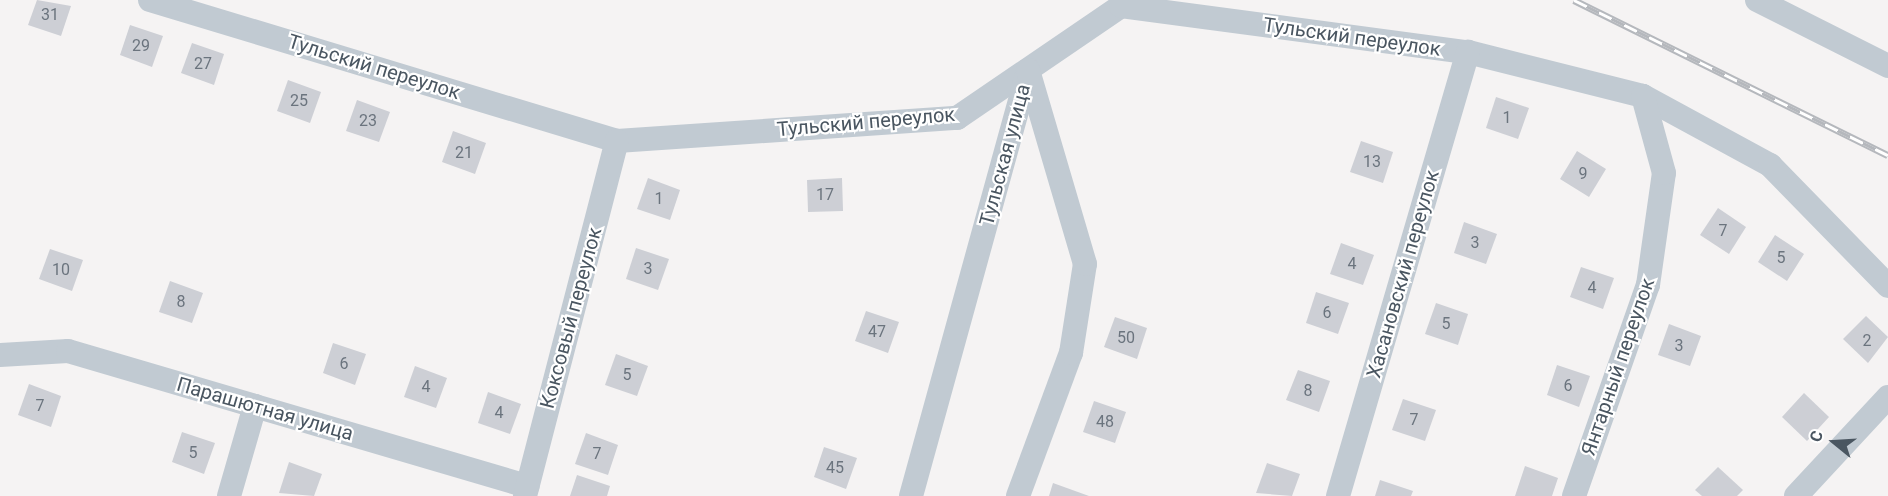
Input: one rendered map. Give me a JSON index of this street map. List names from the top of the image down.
{
  "streets": {
    "street": [
      "Тульский переулок",
      "Тульская улица",
      "Хасановский переулок",
      "Коксовый переулок",
      "Янтарный переулок",
      "Парашютная улица"
    ]
  },
  "crossings": [
    ["Тульский переулок", "Тульская улица"],
    ["Тульский переулок", "Хасановский переулок"],
    ["Тульский переулок", "Коксовый переулок"],
    ["Тульский переулок", "Янтарный переулок"],
    ["Коксовый переулок", "Парашютная улица"]
  ],
  "house_numbers": [
    "31",
    "29",
    "27",
    "25",
    "1",
    "23",
    "21",
    "13",
    "9",
    "17",
    "1",
    "7",
    "3",
    "5",
    "4",
    "3",
    "10",
    "4",
    "8",
    "6",
    "5",
    "47",
    "50",
    "2",
    "3",
    "6",
    "5",
    "6",
    "4",
    "8",
    "7",
    "4",
    "7",
    "48",
    "5",
    "7",
    "45"
  ],
  "north": "left"
}
